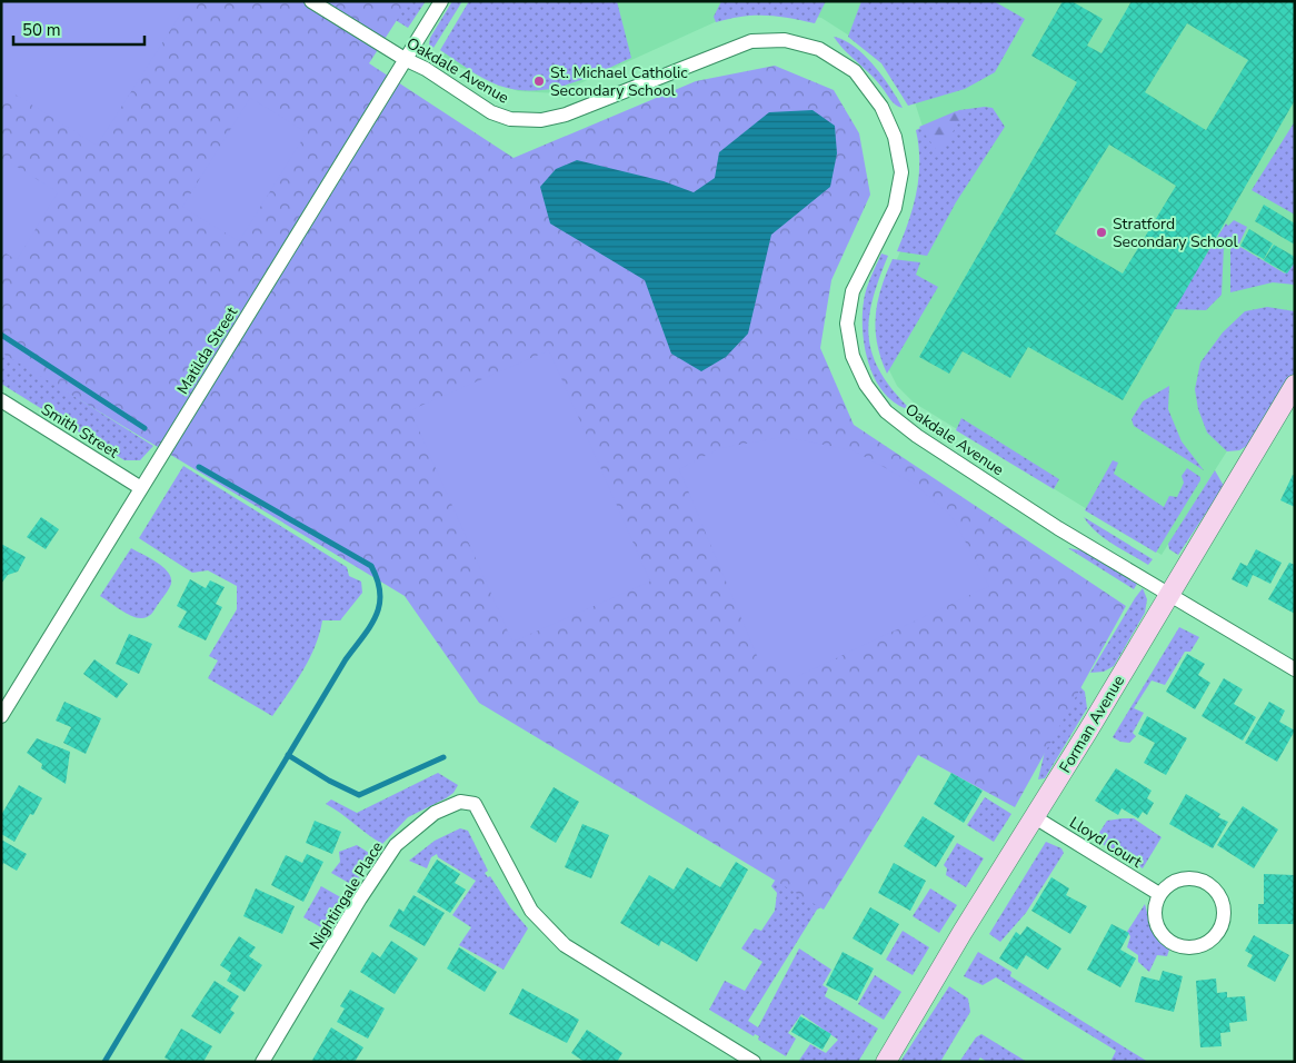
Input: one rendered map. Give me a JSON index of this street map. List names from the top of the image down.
{
  "streets": {
    "street": [
      "Oakdale Avenue",
      "Matilda Street",
      "Smith Street",
      "Forman Avenue",
      "Lloyd Court",
      "Nightingale Place"
    ]
  },
  "crossings": [
    ["Oakdale Avenue", "Matilda Street"],
    ["Oakdale Avenue", "Forman Avenue"],
    ["Matilda Street", "Smith Street"],
    ["Forman Avenue", "Lloyd Court"]
  ],
  "places": ["St. Michael Catholic Secondary School", "Stratford Secondary School"],
  "scale_bar": "50 m"
}
